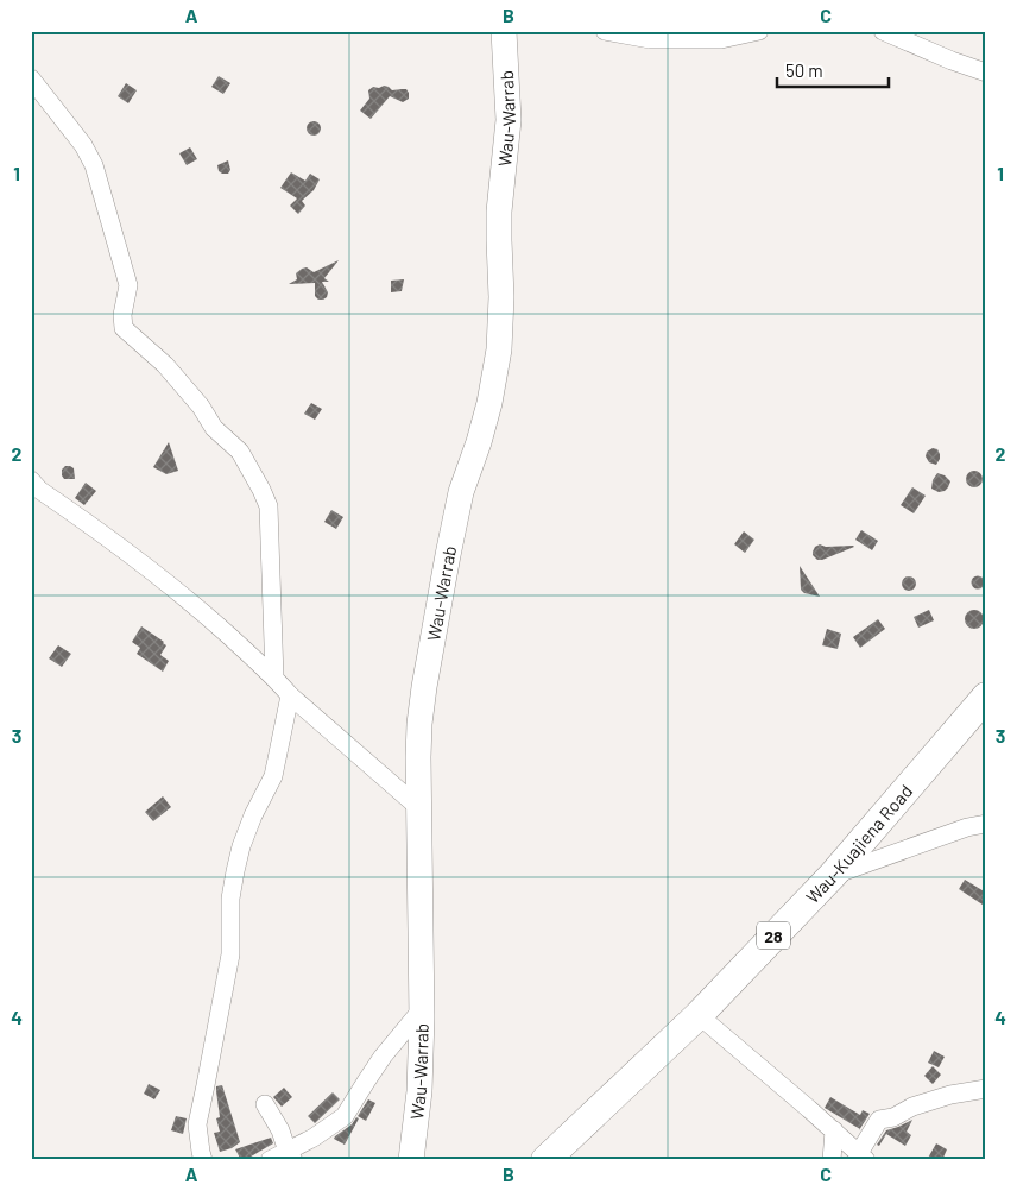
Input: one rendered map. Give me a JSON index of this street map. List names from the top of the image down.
{
  "streets": {
    "main road": ["Wau-Warrab", "Wau-Kuajiena Road", "28"]
  },
  "scale_bar": "50 m",
  "grid": {
    "columns": ["A", "B", "C"],
    "rows": [
      "1",
      "2",
      "3",
      "4"
    ]
  }
}
